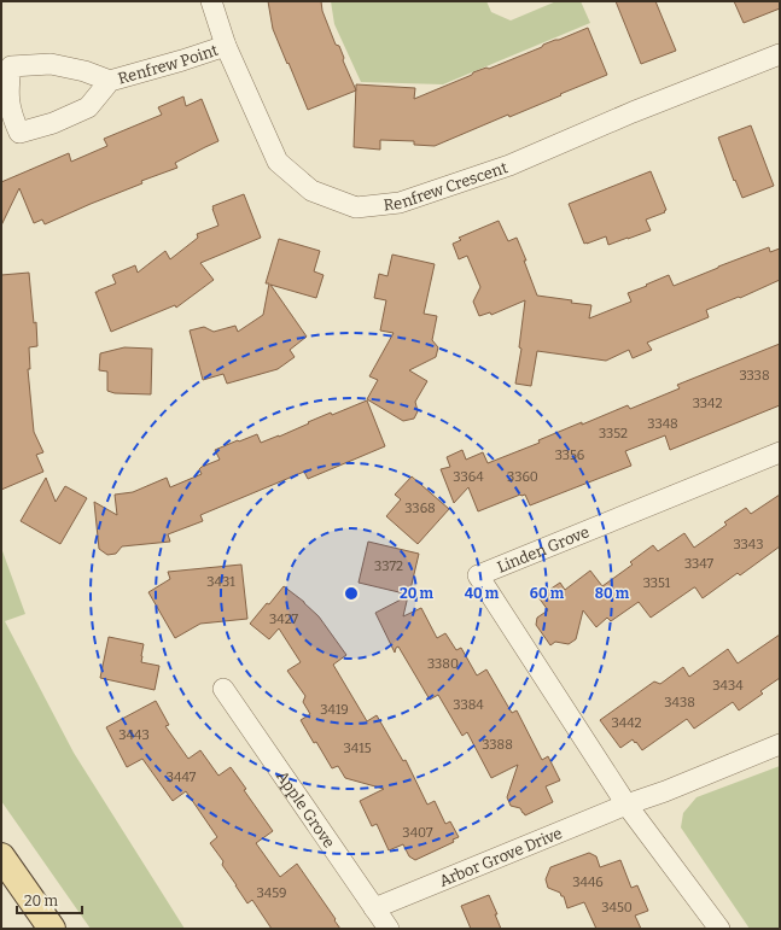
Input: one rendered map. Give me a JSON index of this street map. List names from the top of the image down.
{
  "streets": {
    "street": [
      "Renfrew Point",
      "Renfrew Crescent",
      "Linden Grove",
      "Apple Grove",
      "Arbor Grove Drive"
    ]
  },
  "crossings": [
    ["Renfrew Point", "Renfrew Crescent"],
    ["Linden Grove", "Arbor Grove Drive"],
    ["Apple Grove", "Arbor Grove Drive"]
  ],
  "house_numbers": [
    "3338",
    "3342",
    "3348",
    "3352",
    "3356",
    "3364",
    "3360",
    "3368",
    "3343",
    "3347",
    "3372",
    "3431",
    "3351",
    "3427",
    "3380",
    "3434",
    "3438",
    "3384",
    "3419",
    "3442",
    "3443",
    "3388",
    "3415",
    "3447",
    "3407",
    "3446",
    "3459",
    "3450"
  ],
  "scale_bar": "20 m",
  "rings": [
    "20 m",
    "40 m",
    "60 m",
    "80 m"
  ]
}
